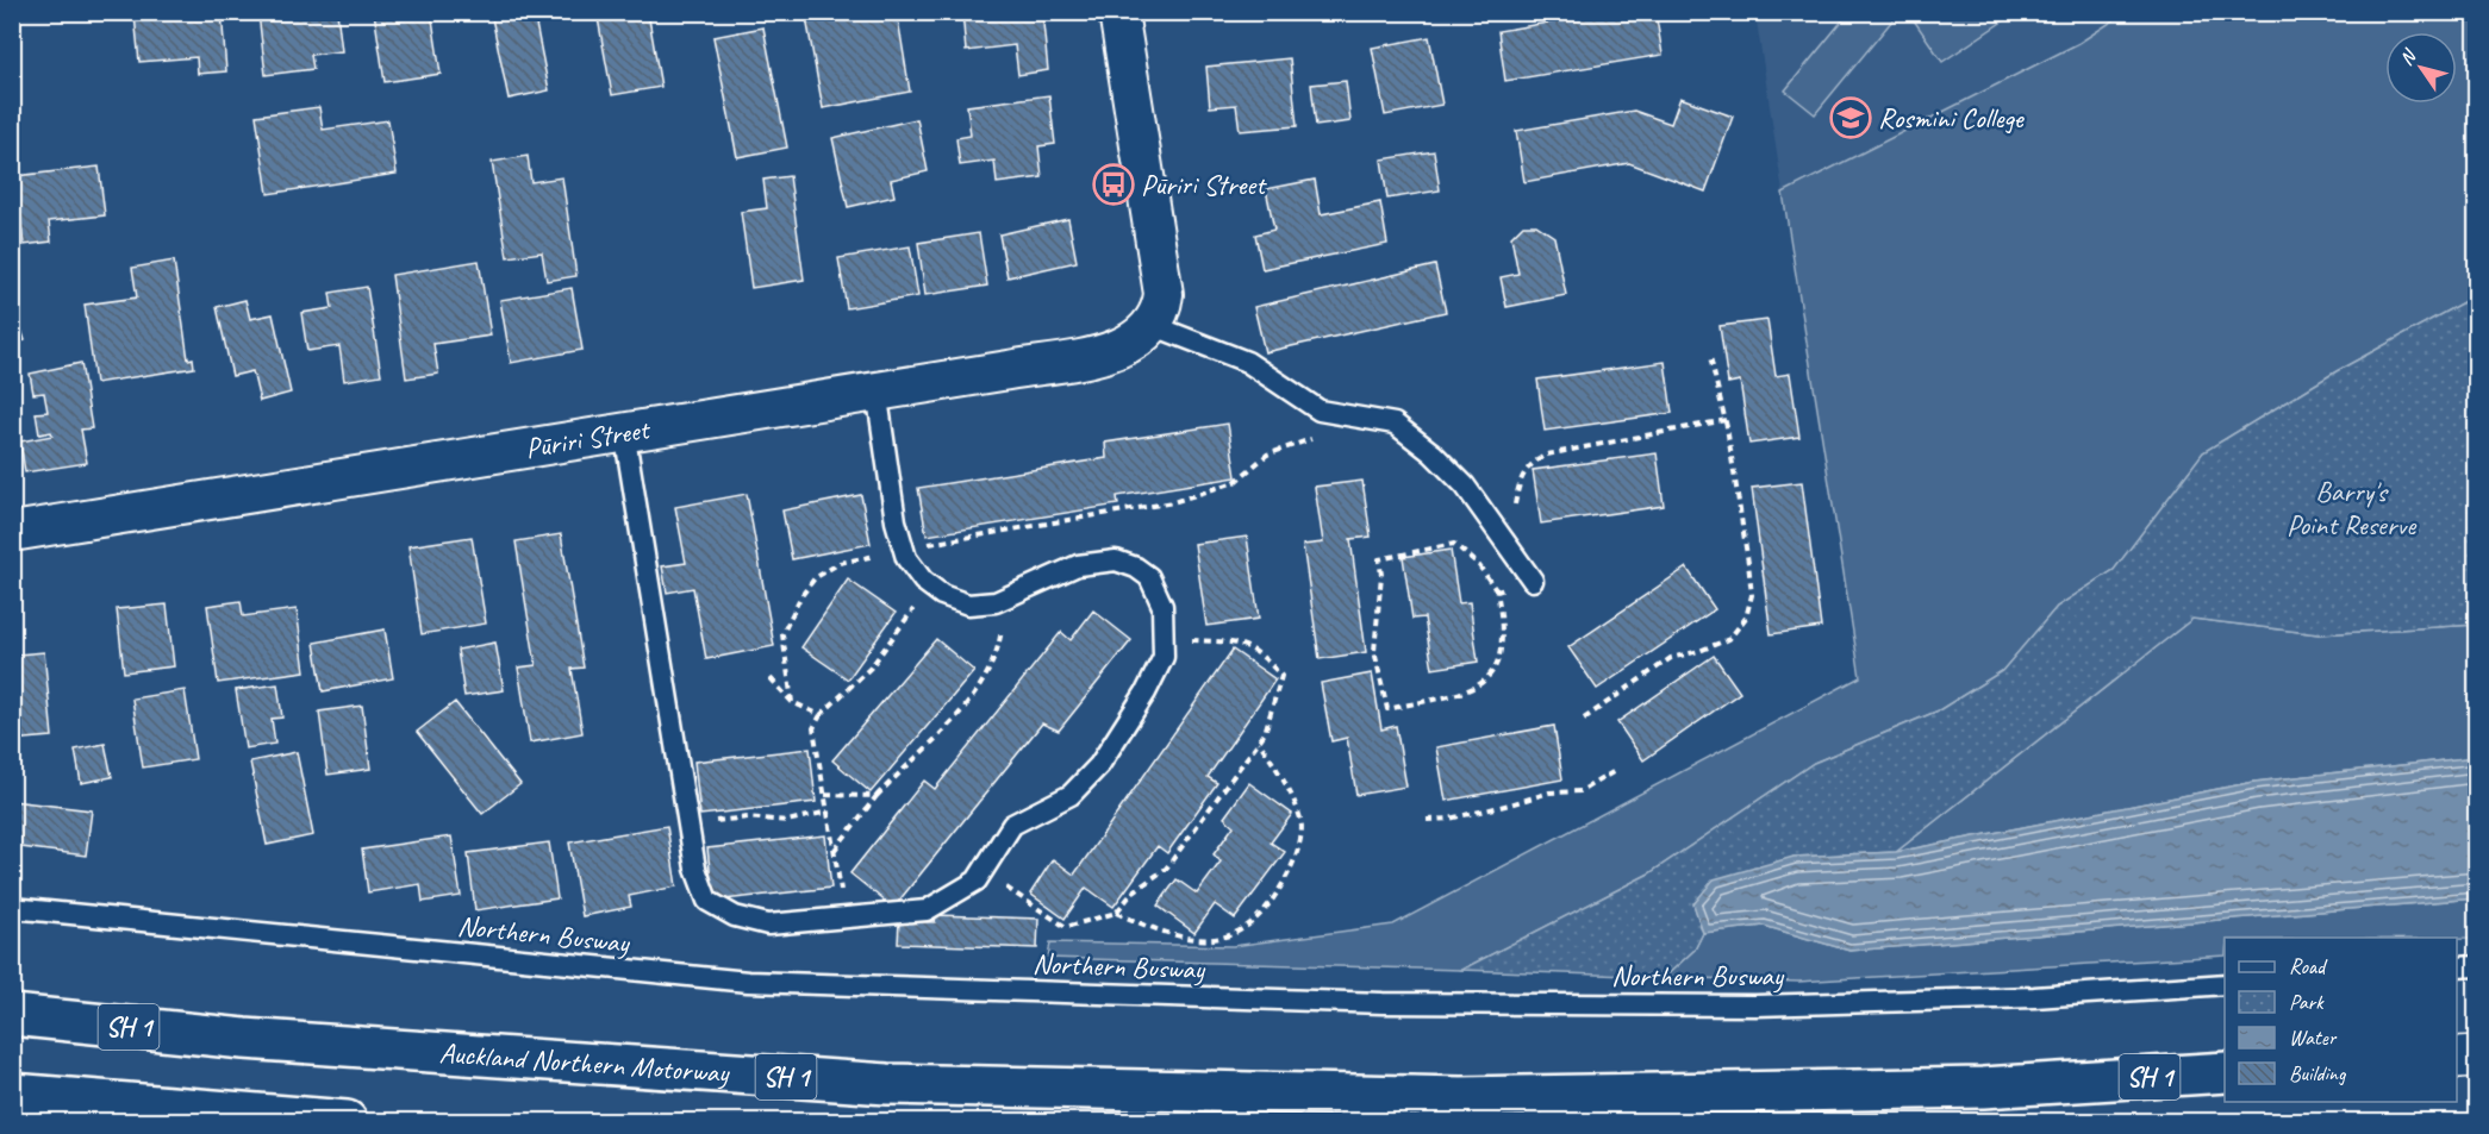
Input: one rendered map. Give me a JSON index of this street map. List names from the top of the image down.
{
  "streets": {
    "highway": ["SH 1", "Auckland Northern Motorway"],
    "street": ["Pūriri Street"],
    "lane": ["Northern Busway"]
  },
  "parks": ["Barry's Point Reserve"],
  "places": {
    "school or university": ["Rosmini College"],
    "bus stop": ["Pūriri Street"]
  },
  "legend": [
    "Road",
    "Park",
    "Water",
    "Building"
  ],
  "north": "top left"
}
